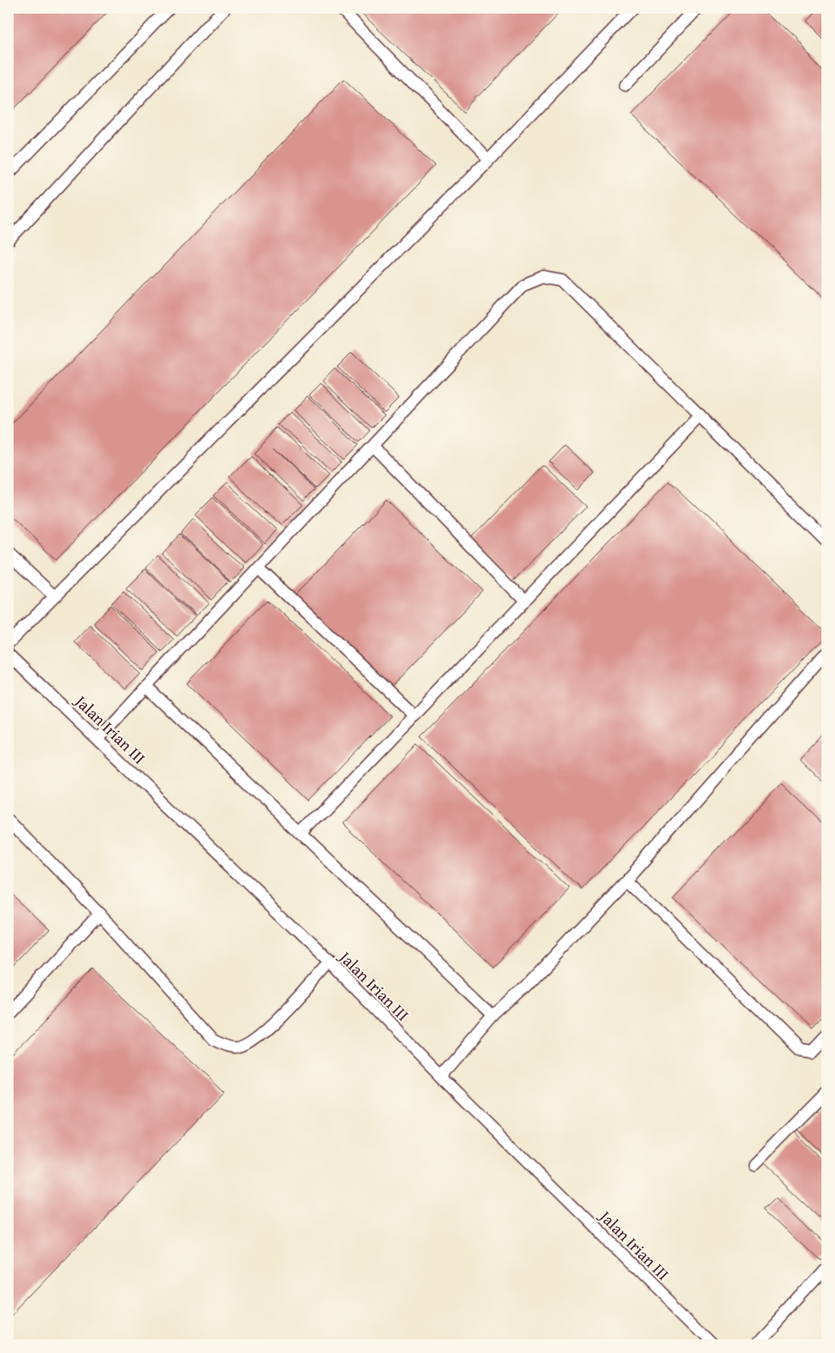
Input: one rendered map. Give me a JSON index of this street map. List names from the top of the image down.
{
  "streets": {
    "lane": ["Jalan Irian III"]
  }
}
